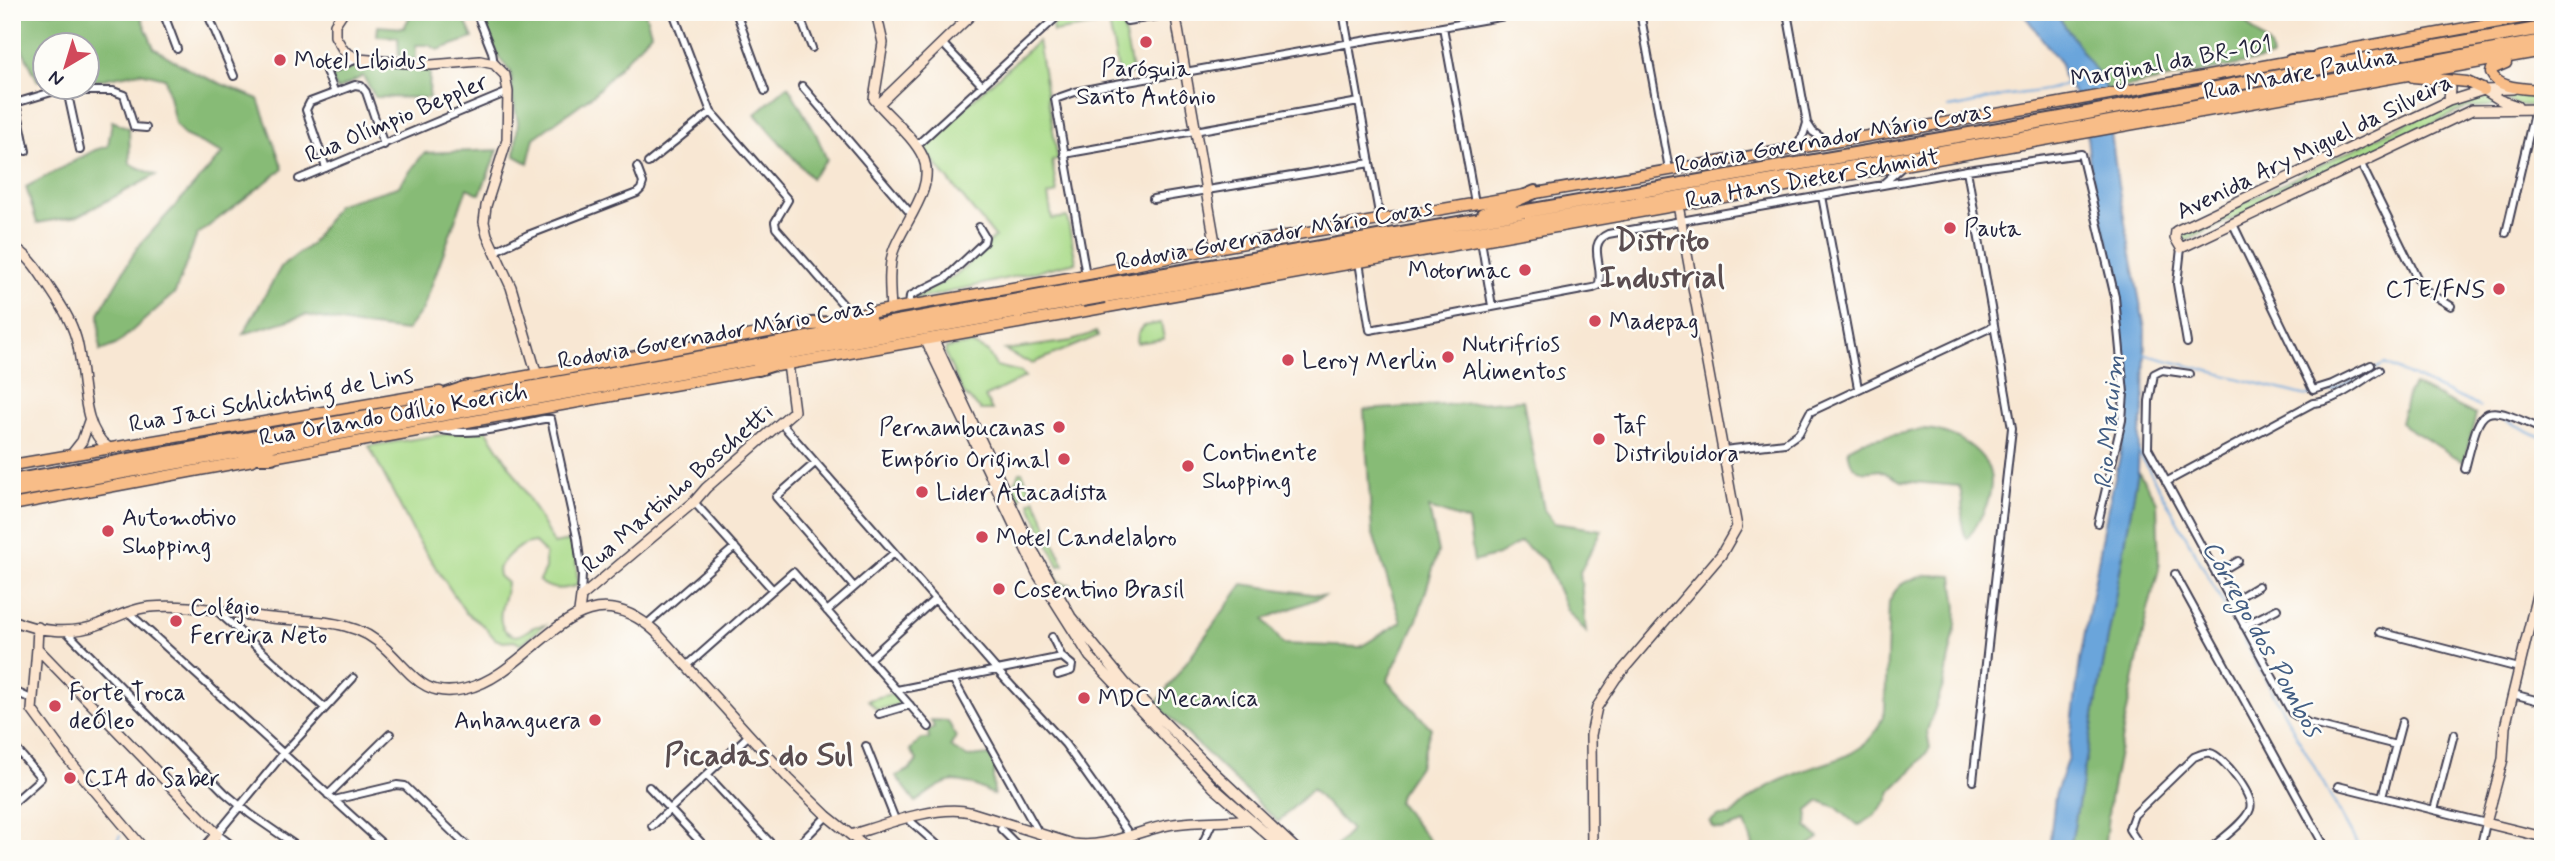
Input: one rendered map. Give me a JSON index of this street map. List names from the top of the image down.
{
  "streets": {
    "highway": ["Rodovia Governador Mário Covas"],
    "main road": [
      "Marginal da BR-101",
      "Rua Madre Paulina",
      "Avenida Ary Miguel da Silveira",
      "Rua Jaci Schlichting de Lins",
      "Rua Orlando Odílio Koerich",
      "Rua Martinho Boschetti"
    ],
    "street": ["Rua Olímpio Beppler", "Rua Hans Dieter Schmidt"]
  },
  "crossings": [
    ["Marginal da BR-101", "Rua Jaci Schlichting de Lins"],
    ["Rua Madre Paulina", "Rodovia Governador Mário Covas"],
    ["Rodovia Governador Mário Covas", "Rua Jaci Schlichting de Lins"],
    ["Rodovia Governador Mário Covas", "Rua Orlando Odílio Koerich"],
    ["Rua Orlando Odílio Koerich", "Rua Martinho Boschetti"]
  ],
  "districts": ["Distrito Industrial", "Picadas do Sul"],
  "water": ["Rio Maruim", "Córrego dos Pombos"],
  "places": [
    "Paróquia Santo Antônio",
    "Motel Libidus",
    "Pauta",
    "Motormac",
    "CTE/FNS",
    "Madepag",
    "Nutrifrios Alimentos",
    "Leroy Merlin",
    "Pernambucanas",
    "Taf Distribuidora",
    "Empório Original",
    "Continente Shopping",
    "Lider Atacadista",
    "Automotivo Shopping",
    "Motel Candelabro",
    "Cosentino Brasil",
    "Colégio Ferreira Neto",
    "MDC Mecanica",
    "Forte Troca deÓleo",
    "Anhanguera",
    "CIA do Saber"
  ],
  "north": "bottom left"
}
